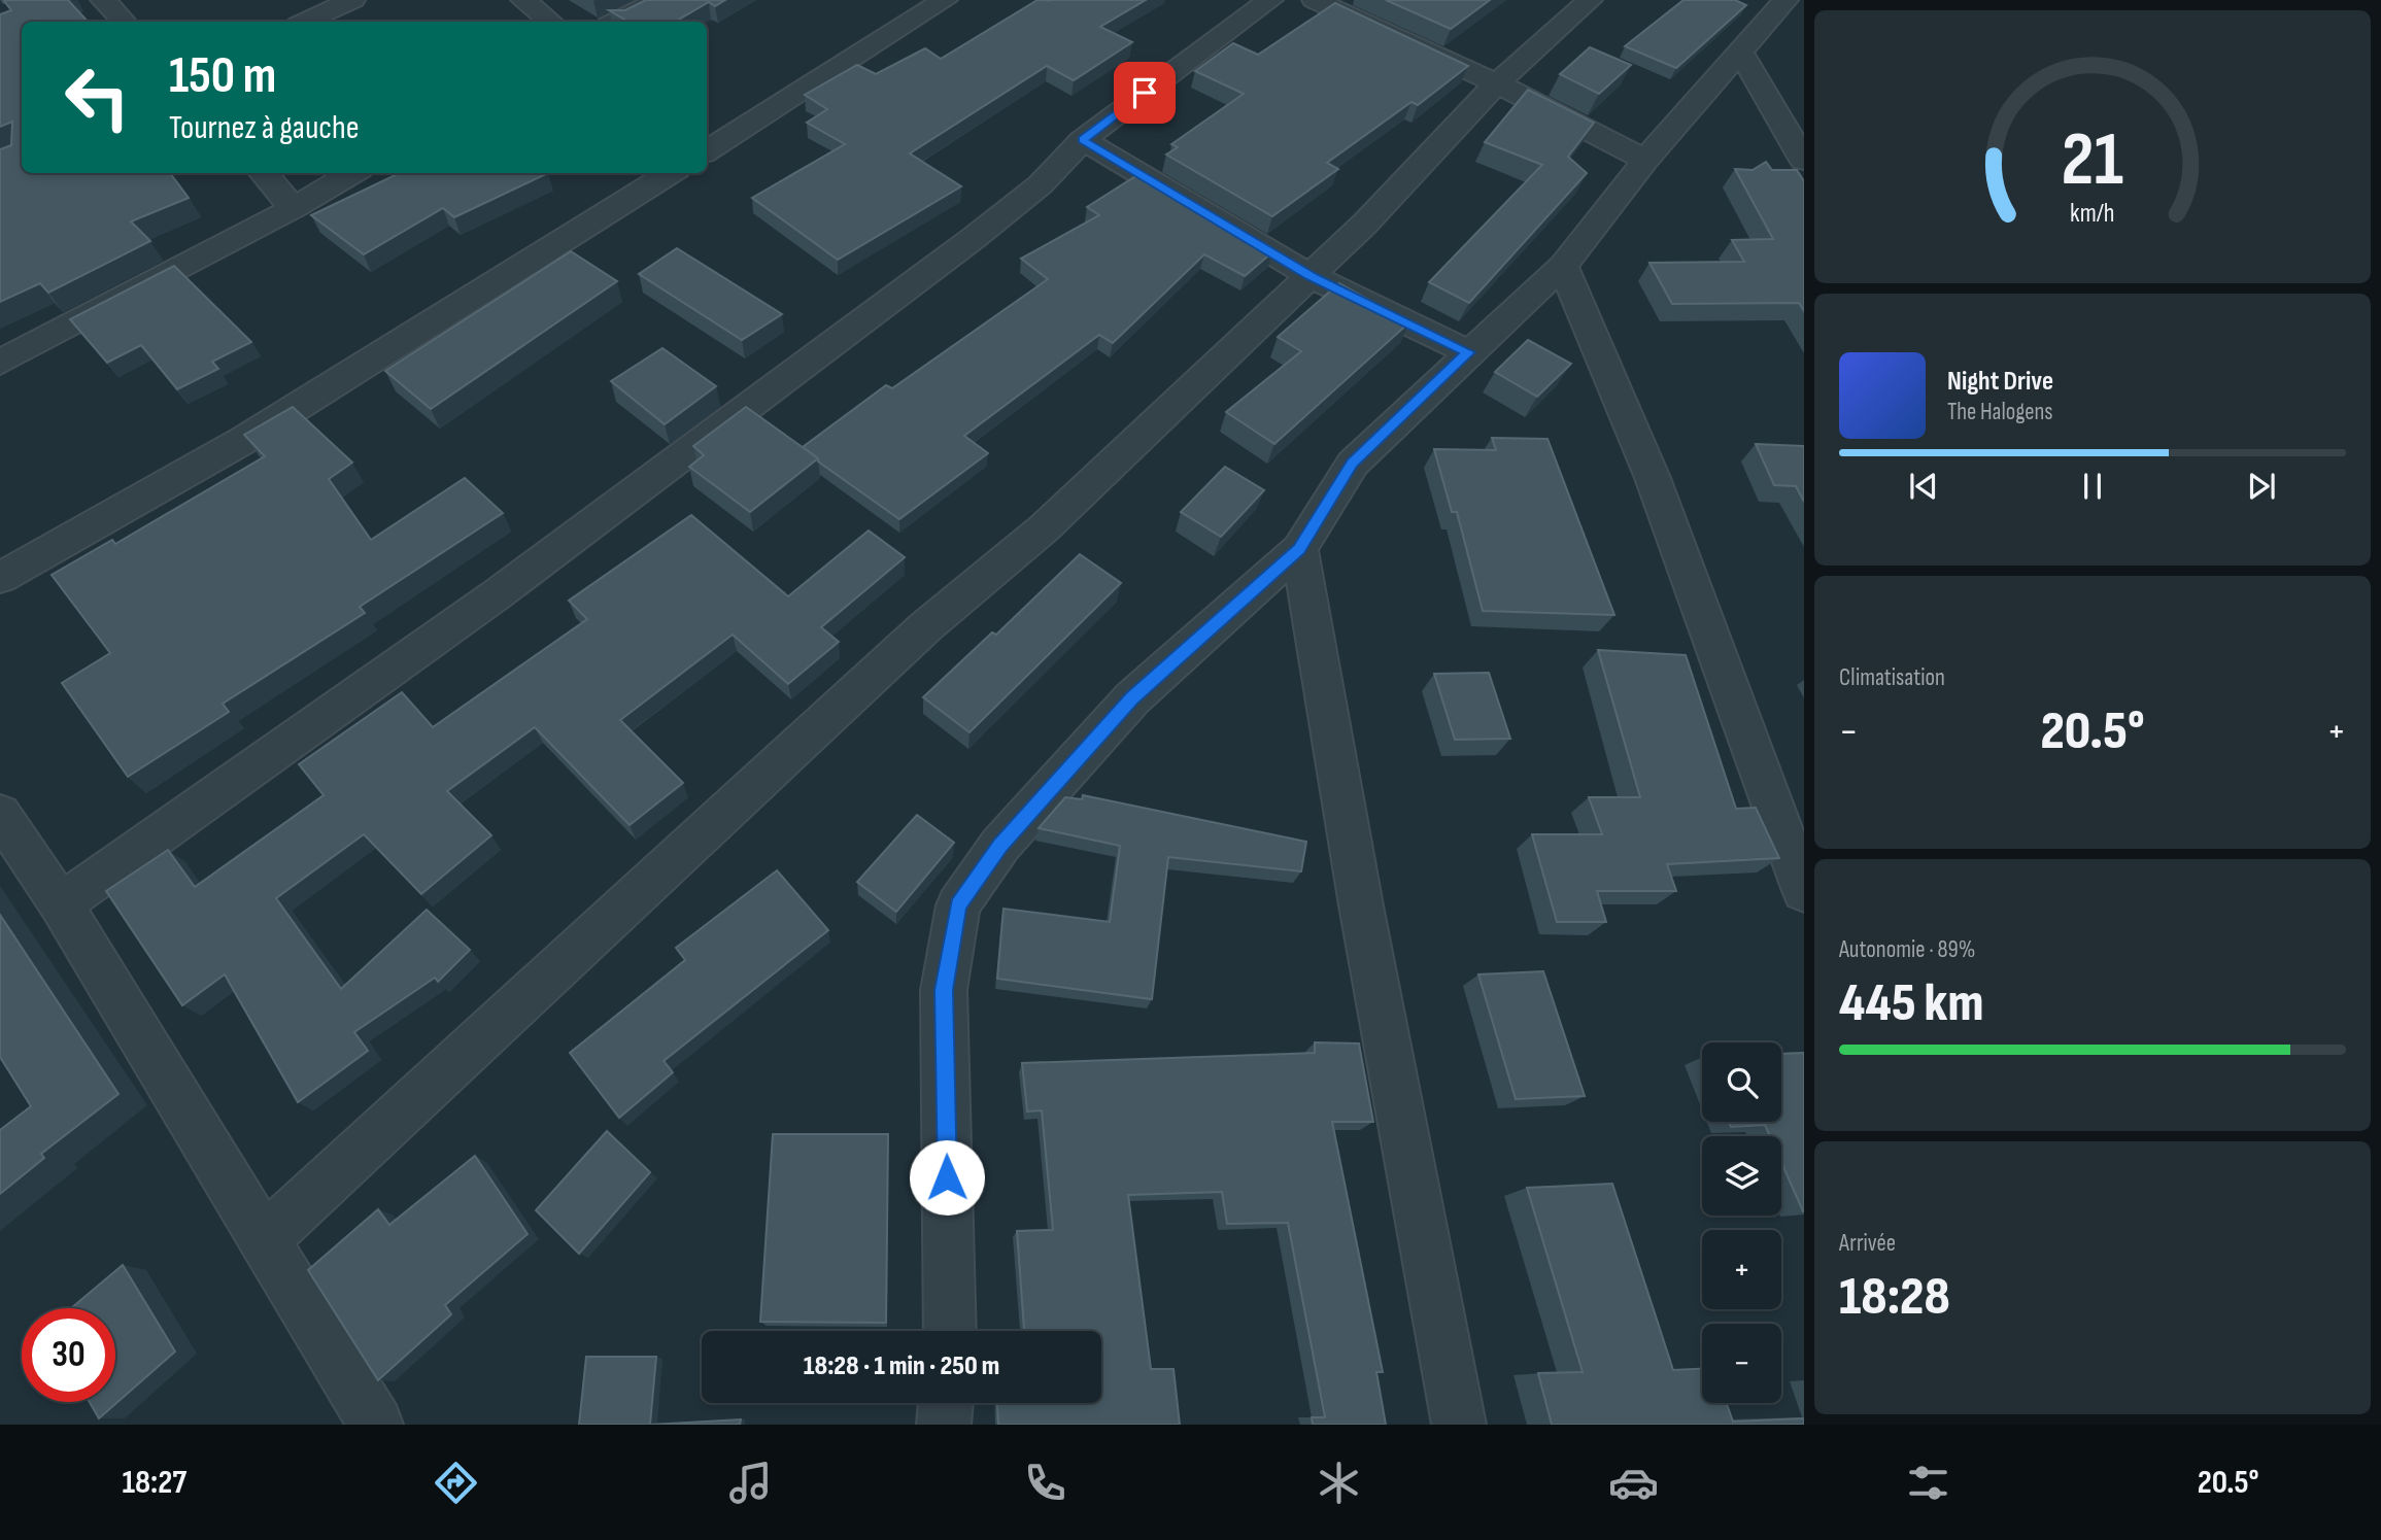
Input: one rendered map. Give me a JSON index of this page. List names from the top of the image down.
{
  "page": {
    "turn": ["150 m", "Tournez à gauche"],
    "song": ["Night Drive", "The Halogens"],
    "tile": [
      "Climatisation",
      ["Autonomie · 89%", "445 km"],
      ["Arrivée", "18:28"]
    ],
    "heat": ["−", "20.5°", "+"],
    "map_buttons": ["+", "−"],
    "limit": "30",
    "trip": "18:28 · 1 min · 250 m",
    "tabs": ["18:27", "20.5°"],
    "gauge": ["21", "km/h"]
  }
}
